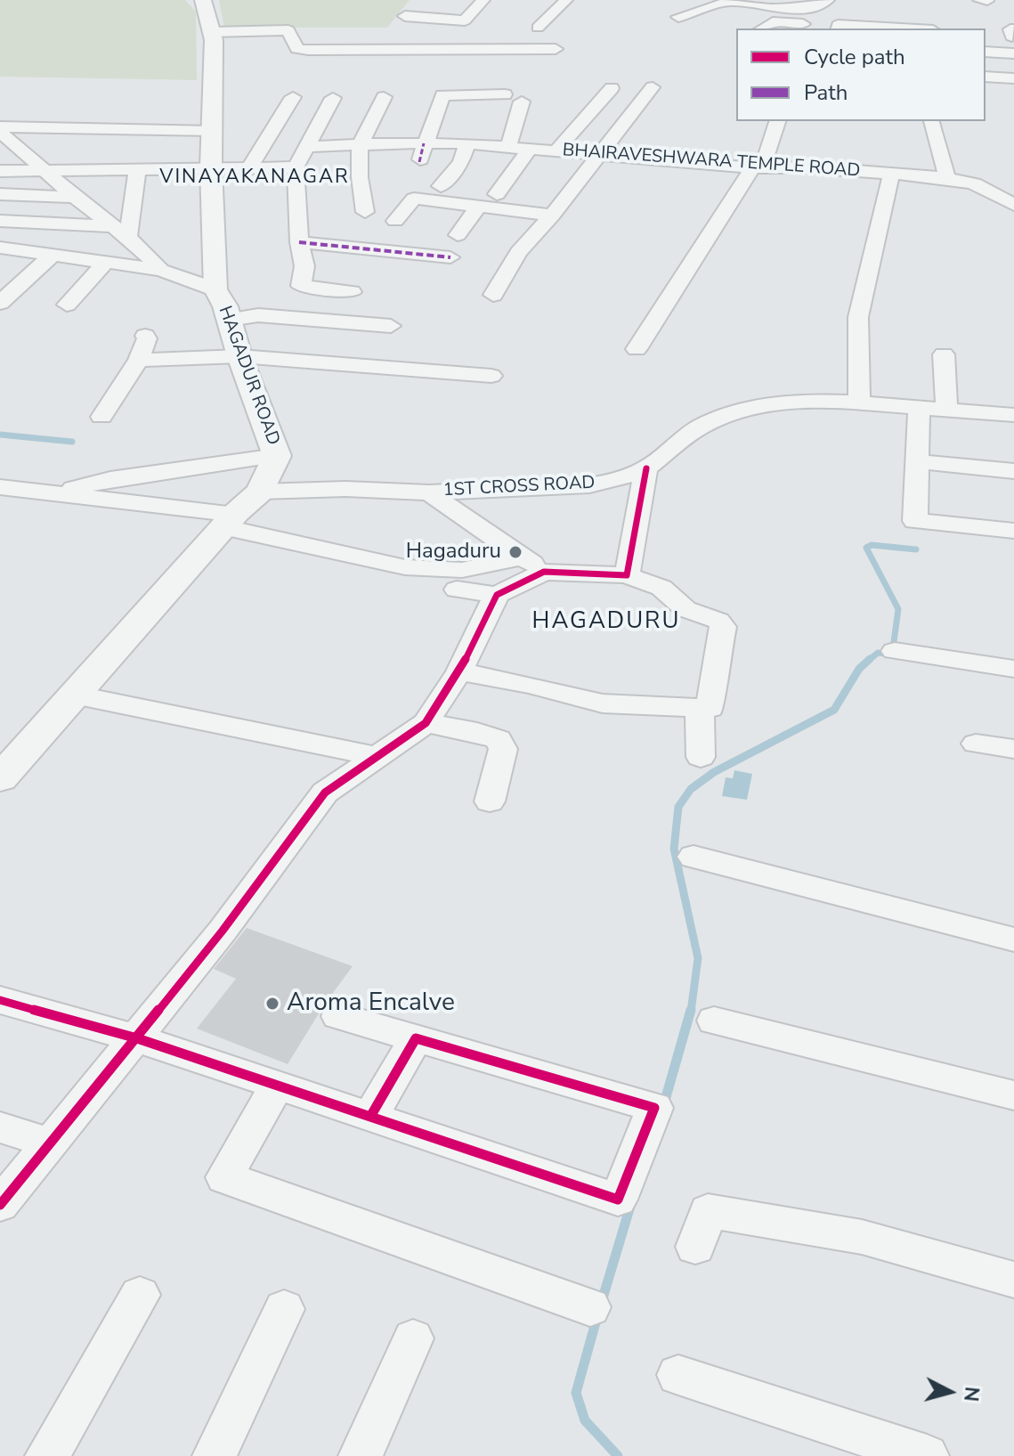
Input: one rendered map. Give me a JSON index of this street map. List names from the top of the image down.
{
  "streets": {
    "street": ["BHAIRAVESHWARA TEMPLE ROAD", "HAGADUR ROAD", "1ST CROSS ROAD"]
  },
  "crossings": [
    ["HAGADUR ROAD", "1ST CROSS ROAD"]
  ],
  "districts": ["VINAYAKANAGAR", "HAGADURU"],
  "places": ["Hagaduru", "Aroma Encalve"],
  "legend": ["Cycle path", "Path"],
  "north": "right"
}
